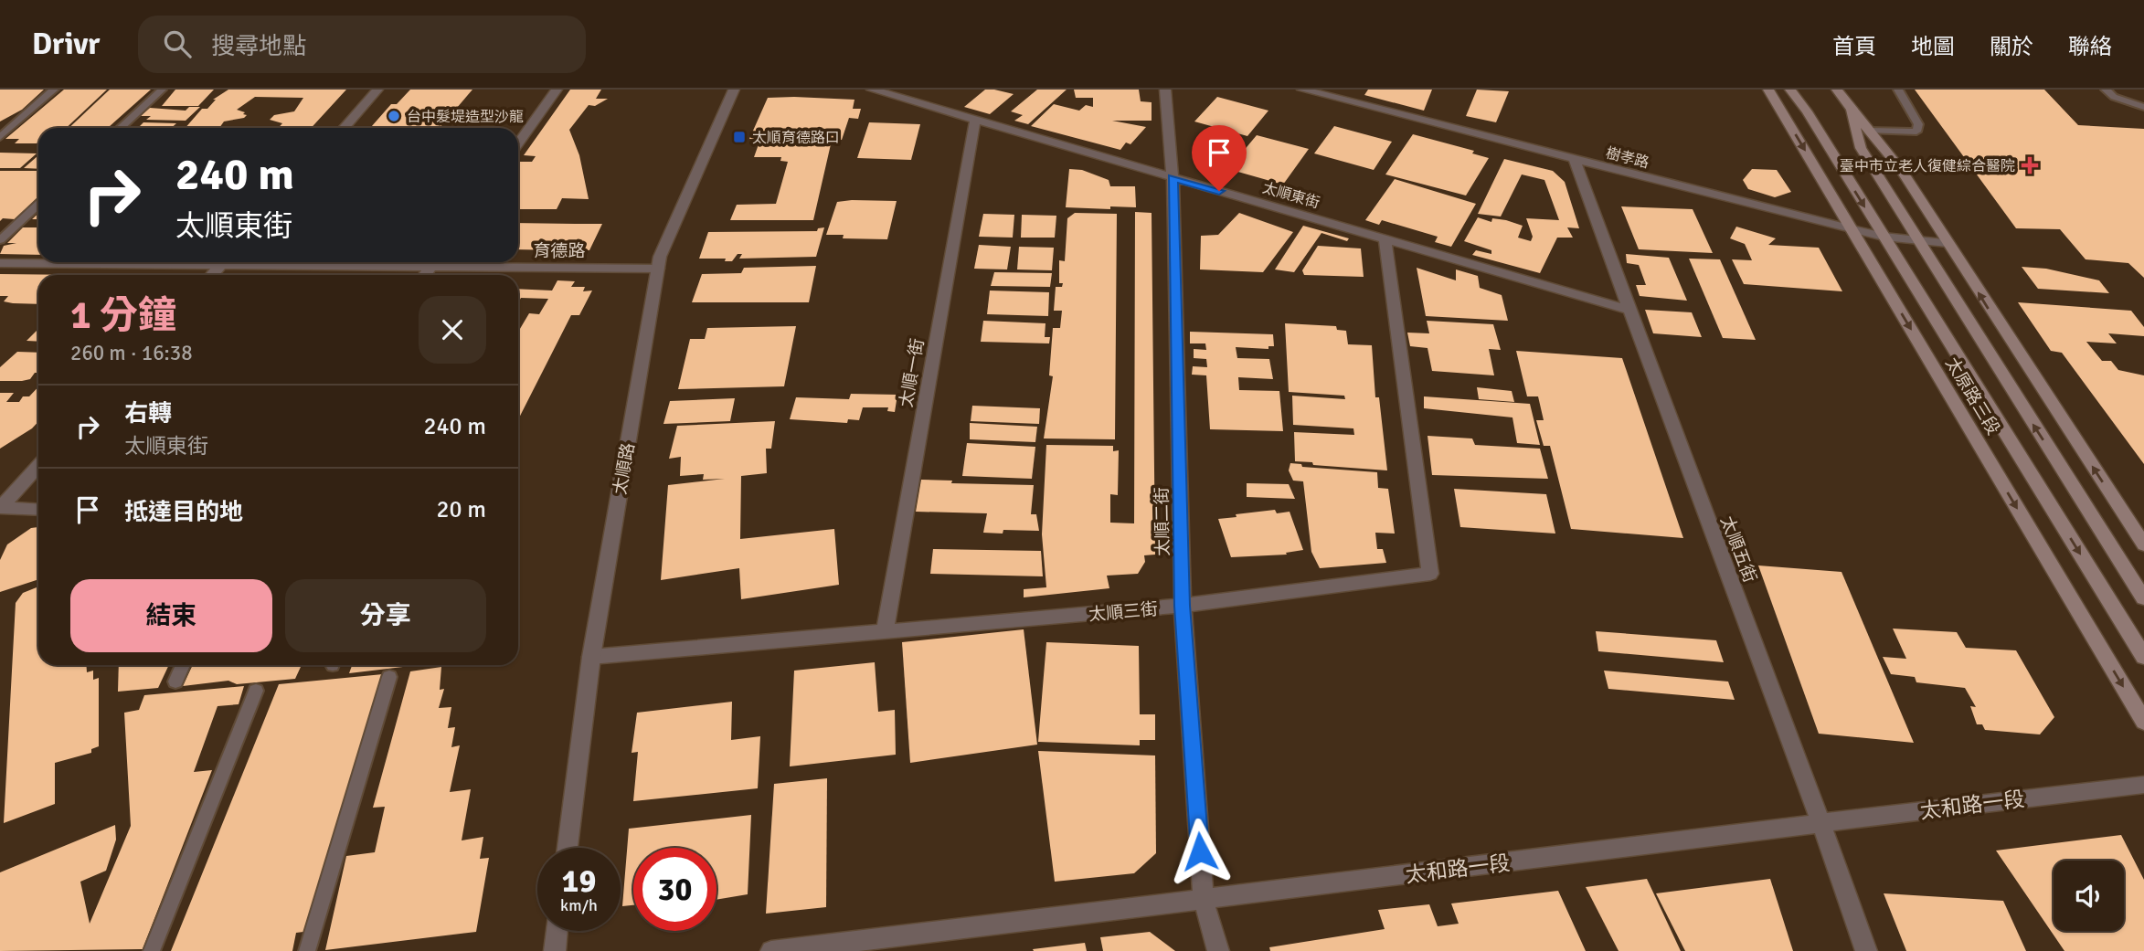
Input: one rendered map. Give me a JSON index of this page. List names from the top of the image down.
{
  "streets": {
    "main road": ["太原路三段"],
    "street": [
      "樹孝路",
      "太順東街",
      "育德路",
      "太順一街",
      "太順路",
      "太順二街",
      "太順五街",
      "太順三街",
      "太和路一段"
    ]
  },
  "crossings": [
    ["樹孝路", "太原路三段"],
    ["樹孝路", "太順五街"],
    ["太順東街", "太順一街"],
    ["太順東街", "太順二街"],
    ["太順東街", "太順五街"],
    ["太順東街", "太順三街"],
    ["育德路", "太順路"],
    ["太順一街", "太順三街"],
    ["太順路", "太順三街"],
    ["太順二街", "太順三街"],
    ["太順二街", "太和路一段"],
    ["太順五街", "太和路一段"]
  ],
  "places": {
    "other": ["台中髮堤造型沙龍"],
    "transit": ["太順育德路口"],
    "health": ["臺中市立老人復健綜合醫院"]
  },
  "page": {
    "header": "Drivr",
    "search": "搜尋地點",
    "nav": [
      "首頁",
      "地圖",
      "關於",
      "聯絡"
    ],
    "turn": ["240 m", "太順東街"],
    "heading": ["1 分鐘", "260 m · 16:38"],
    "list": [
      {
        "name": "右轉",
        "note": "太順東街",
        "value": "240 m"
      },
      {
        "name": "抵達目的地",
        "value": "20 m"
      }
    ],
    "buttons": ["結束", "分享"],
    "speed": "19 km/h",
    "limit": "30"
  }
}
